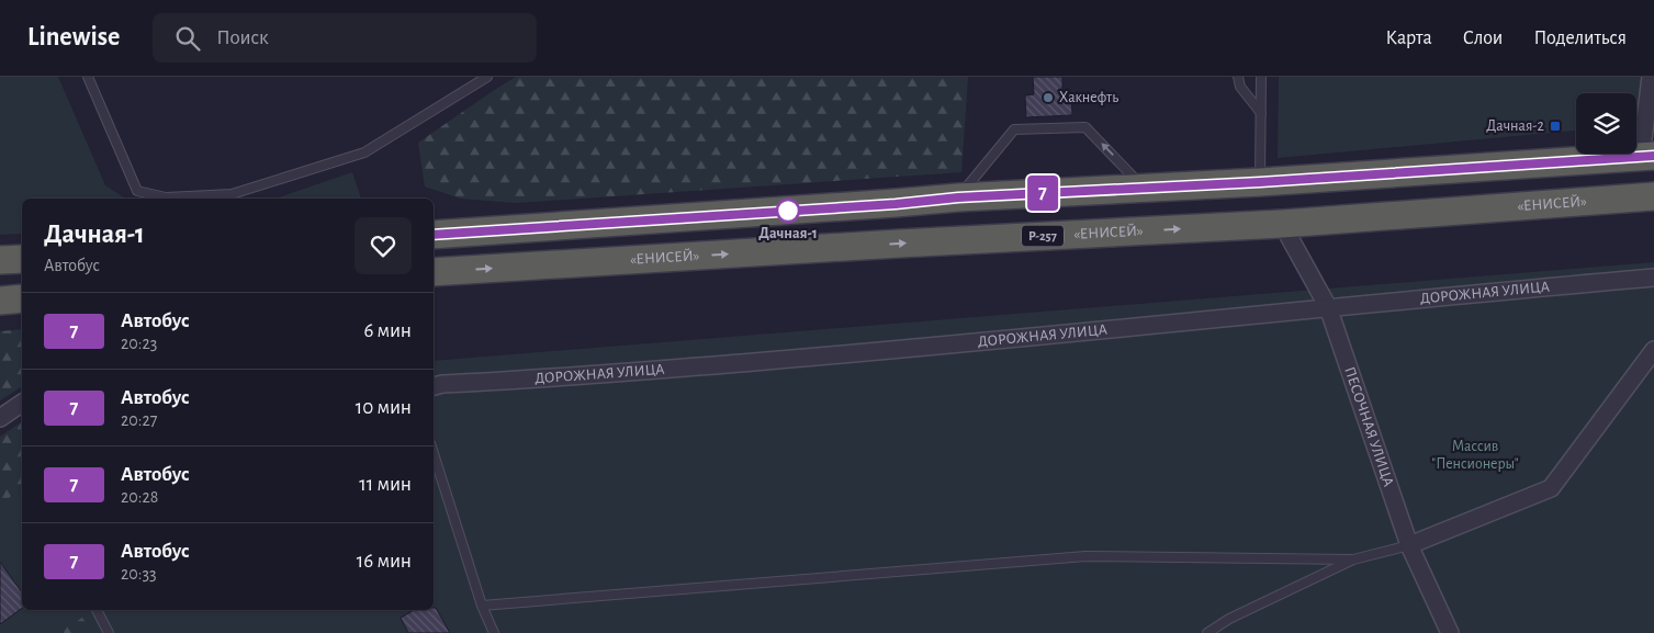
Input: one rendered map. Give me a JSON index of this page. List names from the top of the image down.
{
  "streets": {
    "highway": ["«ЕНИСЕЙ»", "Р-257"],
    "street": ["ДОРОЖНАЯ УЛИЦА", "ПЕСОЧНАЯ УЛИЦА"]
  },
  "crossings": [
    ["«ЕНИСЕЙ»", "ПЕСОЧНАЯ УЛИЦА"],
    ["ДОРОЖНАЯ УЛИЦА", "ПЕСОЧНАЯ УЛИЦА"]
  ],
  "parks": ["Массив \"Пенсионеры\""],
  "places": {
    "other": ["Хакнефть", "Дачная-1"],
    "transit": ["Дачная-2"]
  },
  "lines": ["bus line 7"],
  "page": {
    "header": "Linewise",
    "search": "Поиск",
    "nav": ["Карта", "Слои", "Поделиться"],
    "on_map": "7",
    "heading": ["Дачная-1", "Автобус"],
    "list": [
      {
        "mark": "7",
        "name": "Автобус",
        "note": "20:23",
        "value": "6 мин"
      },
      {
        "mark": "7",
        "name": "Автобус",
        "note": "20:27",
        "value": "10 мин"
      },
      {
        "mark": "7",
        "name": "Автобус",
        "note": "20:28",
        "value": "11 мин"
      },
      {
        "mark": "7",
        "name": "Автобус",
        "note": "20:33",
        "value": "16 мин"
      }
    ]
  }
}
